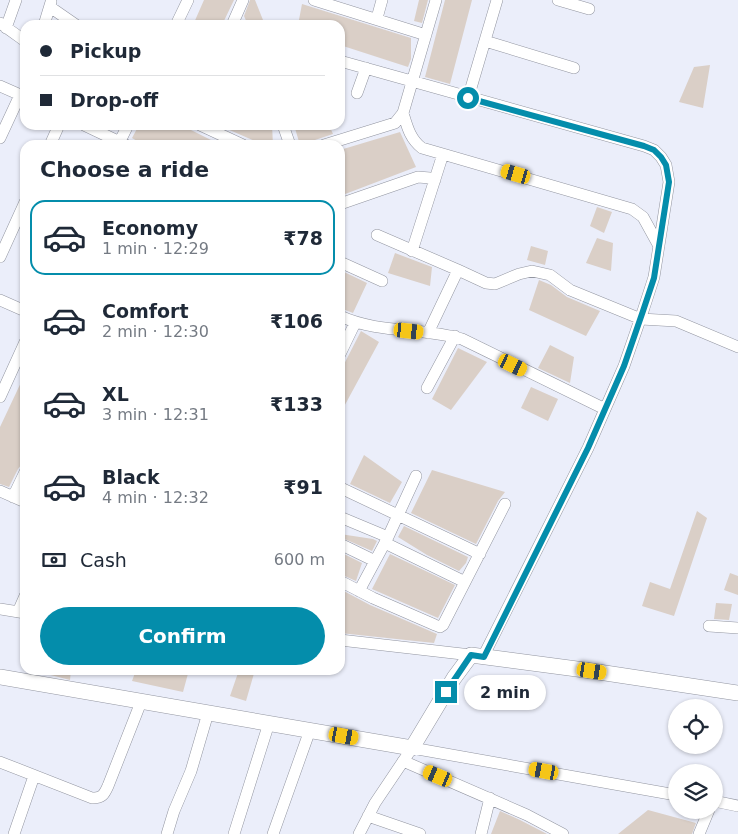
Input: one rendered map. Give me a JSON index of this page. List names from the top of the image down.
{
  "page": {
    "banner": ["Pickup", "Drop-off"],
    "heading": "Choose a ride",
    "list": [
      {
        "name": "Economy",
        "note": "1 min · 12:29",
        "value": "₹78"
      },
      {
        "name": "Comfort",
        "note": "2 min · 12:30",
        "value": "₹106"
      },
      {
        "name": "XL",
        "note": "3 min · 12:31",
        "value": "₹133"
      },
      {
        "name": "Black",
        "note": "4 min · 12:32",
        "value": "₹91"
      }
    ],
    "pay": ["Cash", "600 m"],
    "buttons": "Confirm",
    "bubble": "2 min"
  }
}
